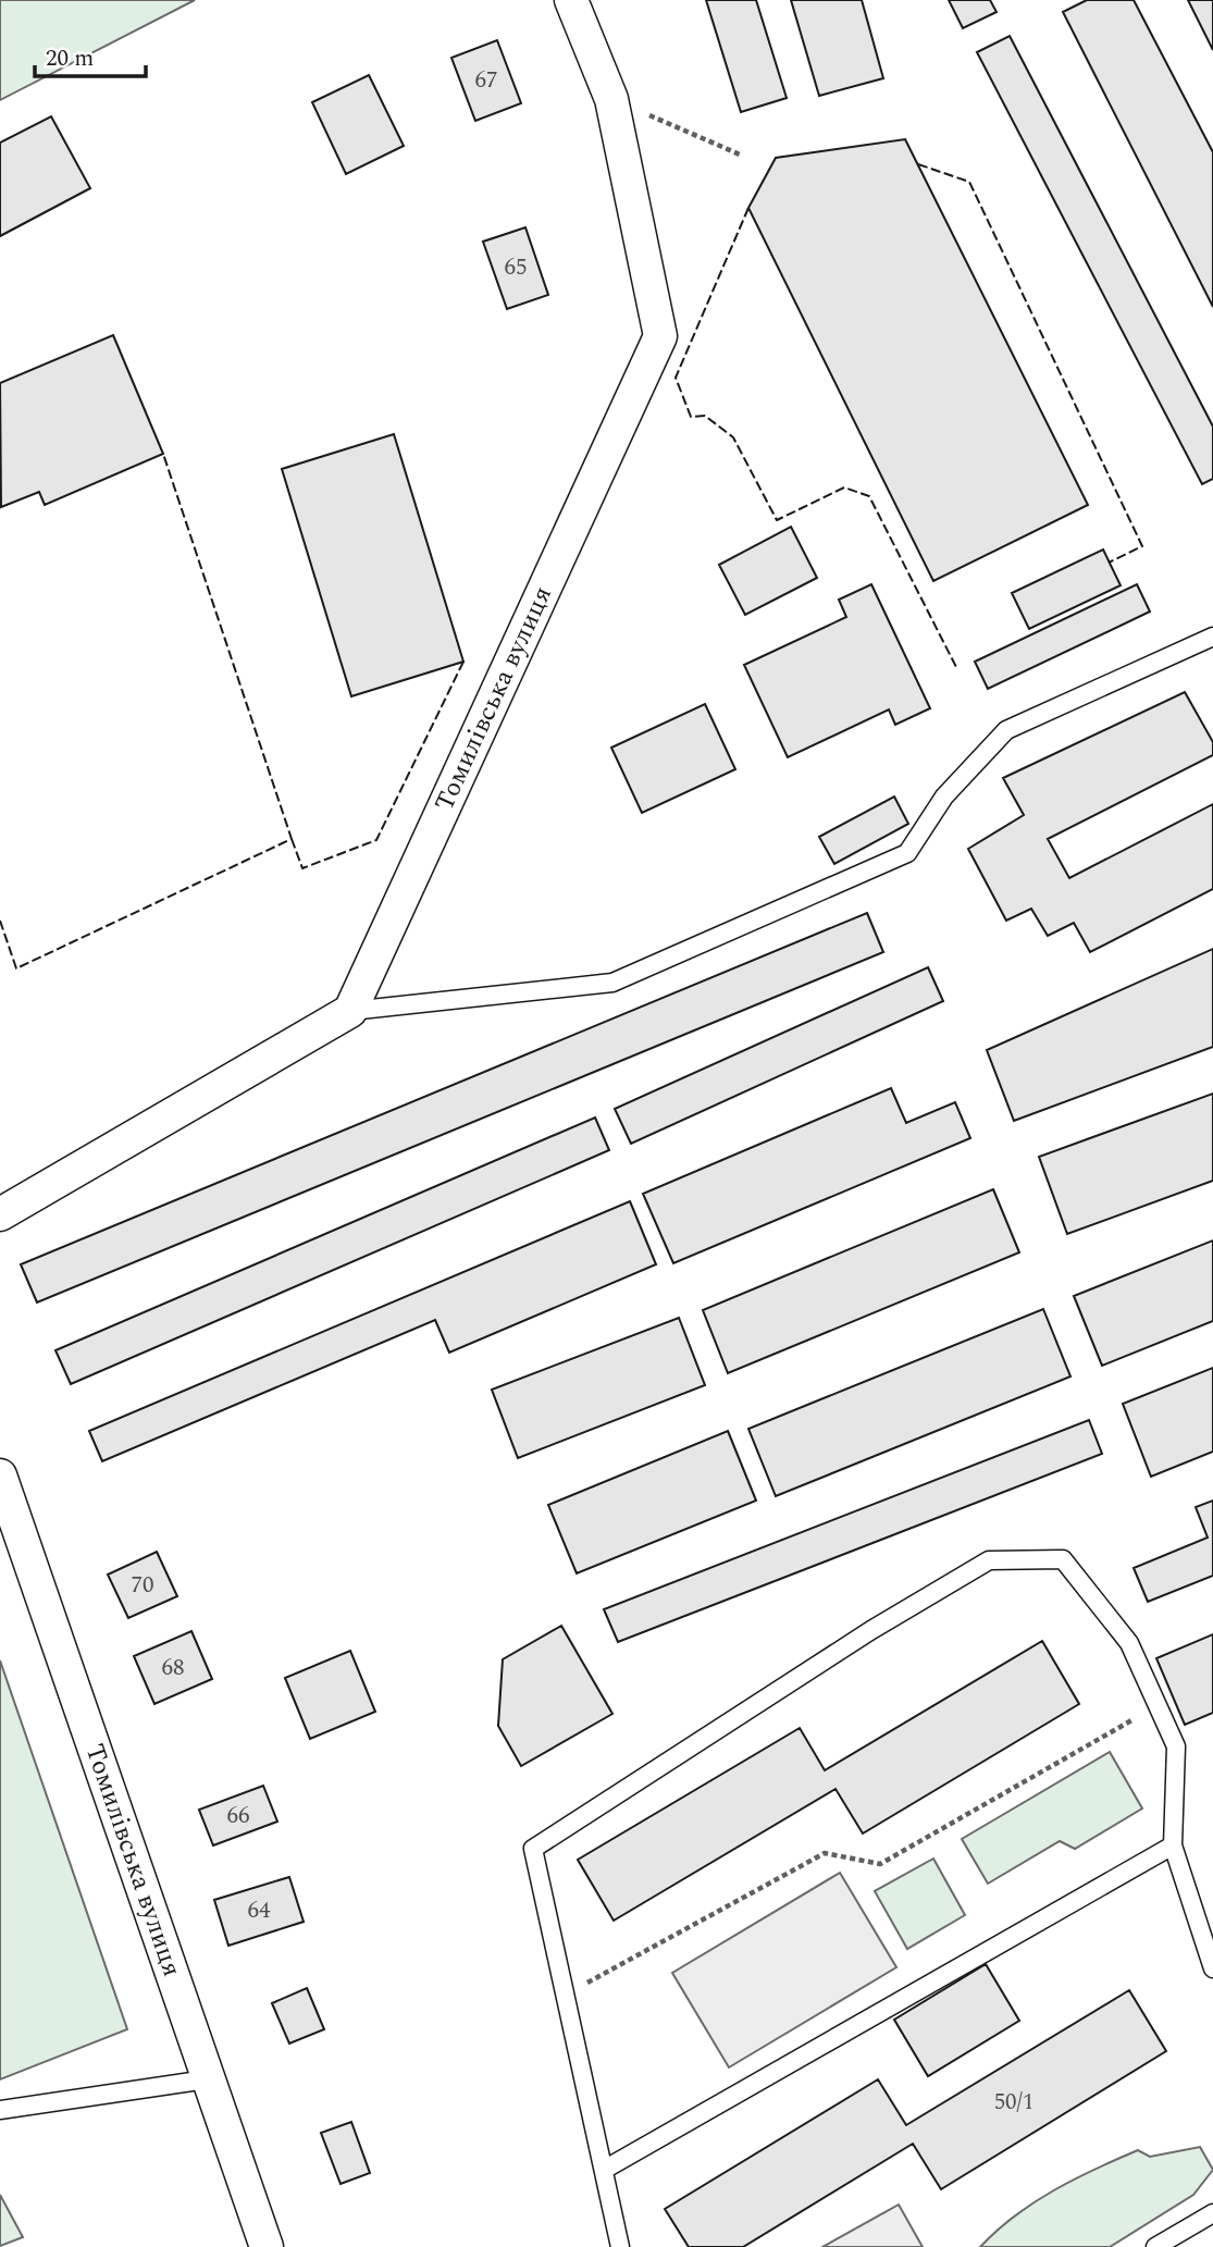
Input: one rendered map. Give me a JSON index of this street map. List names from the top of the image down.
{
  "streets": {
    "street": ["Томилівська вулиця"]
  },
  "house_numbers": [
    "67",
    "65",
    "70",
    "68",
    "66",
    "64",
    "50/1"
  ],
  "scale_bar": "20 m"
}
